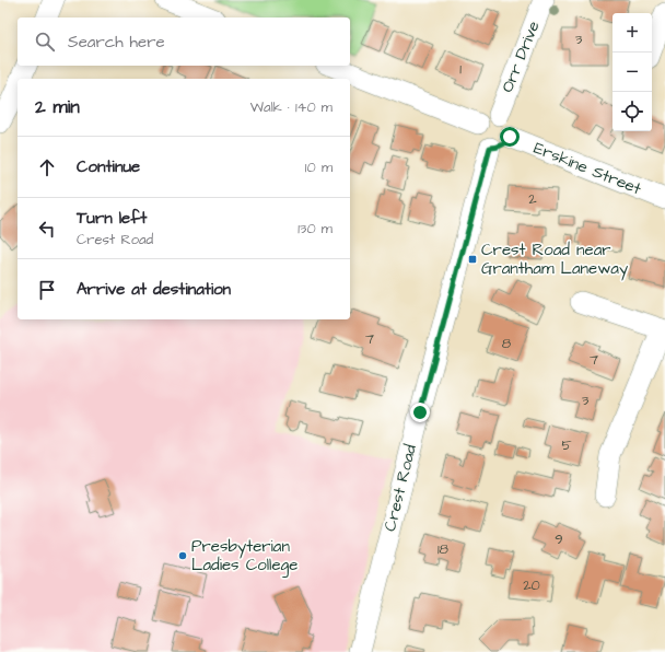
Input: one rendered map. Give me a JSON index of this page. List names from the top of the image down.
{
  "streets": {
    "street": ["Orr Drive", "Erskine Street", "Crest Road"]
  },
  "crossings": [
    ["Orr Drive", "Erskine Street"],
    ["Orr Drive", "Crest Road"],
    ["Erskine Street", "Crest Road"]
  ],
  "places": {
    "transit": ["Crest Road near Grantham Laneway"],
    "other": ["Presbyterian Ladies College"]
  },
  "house_numbers": [
    "3",
    "1",
    "2",
    "7",
    "8",
    "7",
    "3",
    "5",
    "9",
    "18",
    "20"
  ],
  "page": {
    "map_buttons": ["+", "−"],
    "search": "Search here",
    "heading": ["2 min", "Walk · 140 m"],
    "list": [
      ["Continue", "10 m"],
      ["Turn left", "Crest Road", "130 m"],
      "Arrive at destination"
    ]
  }
}
